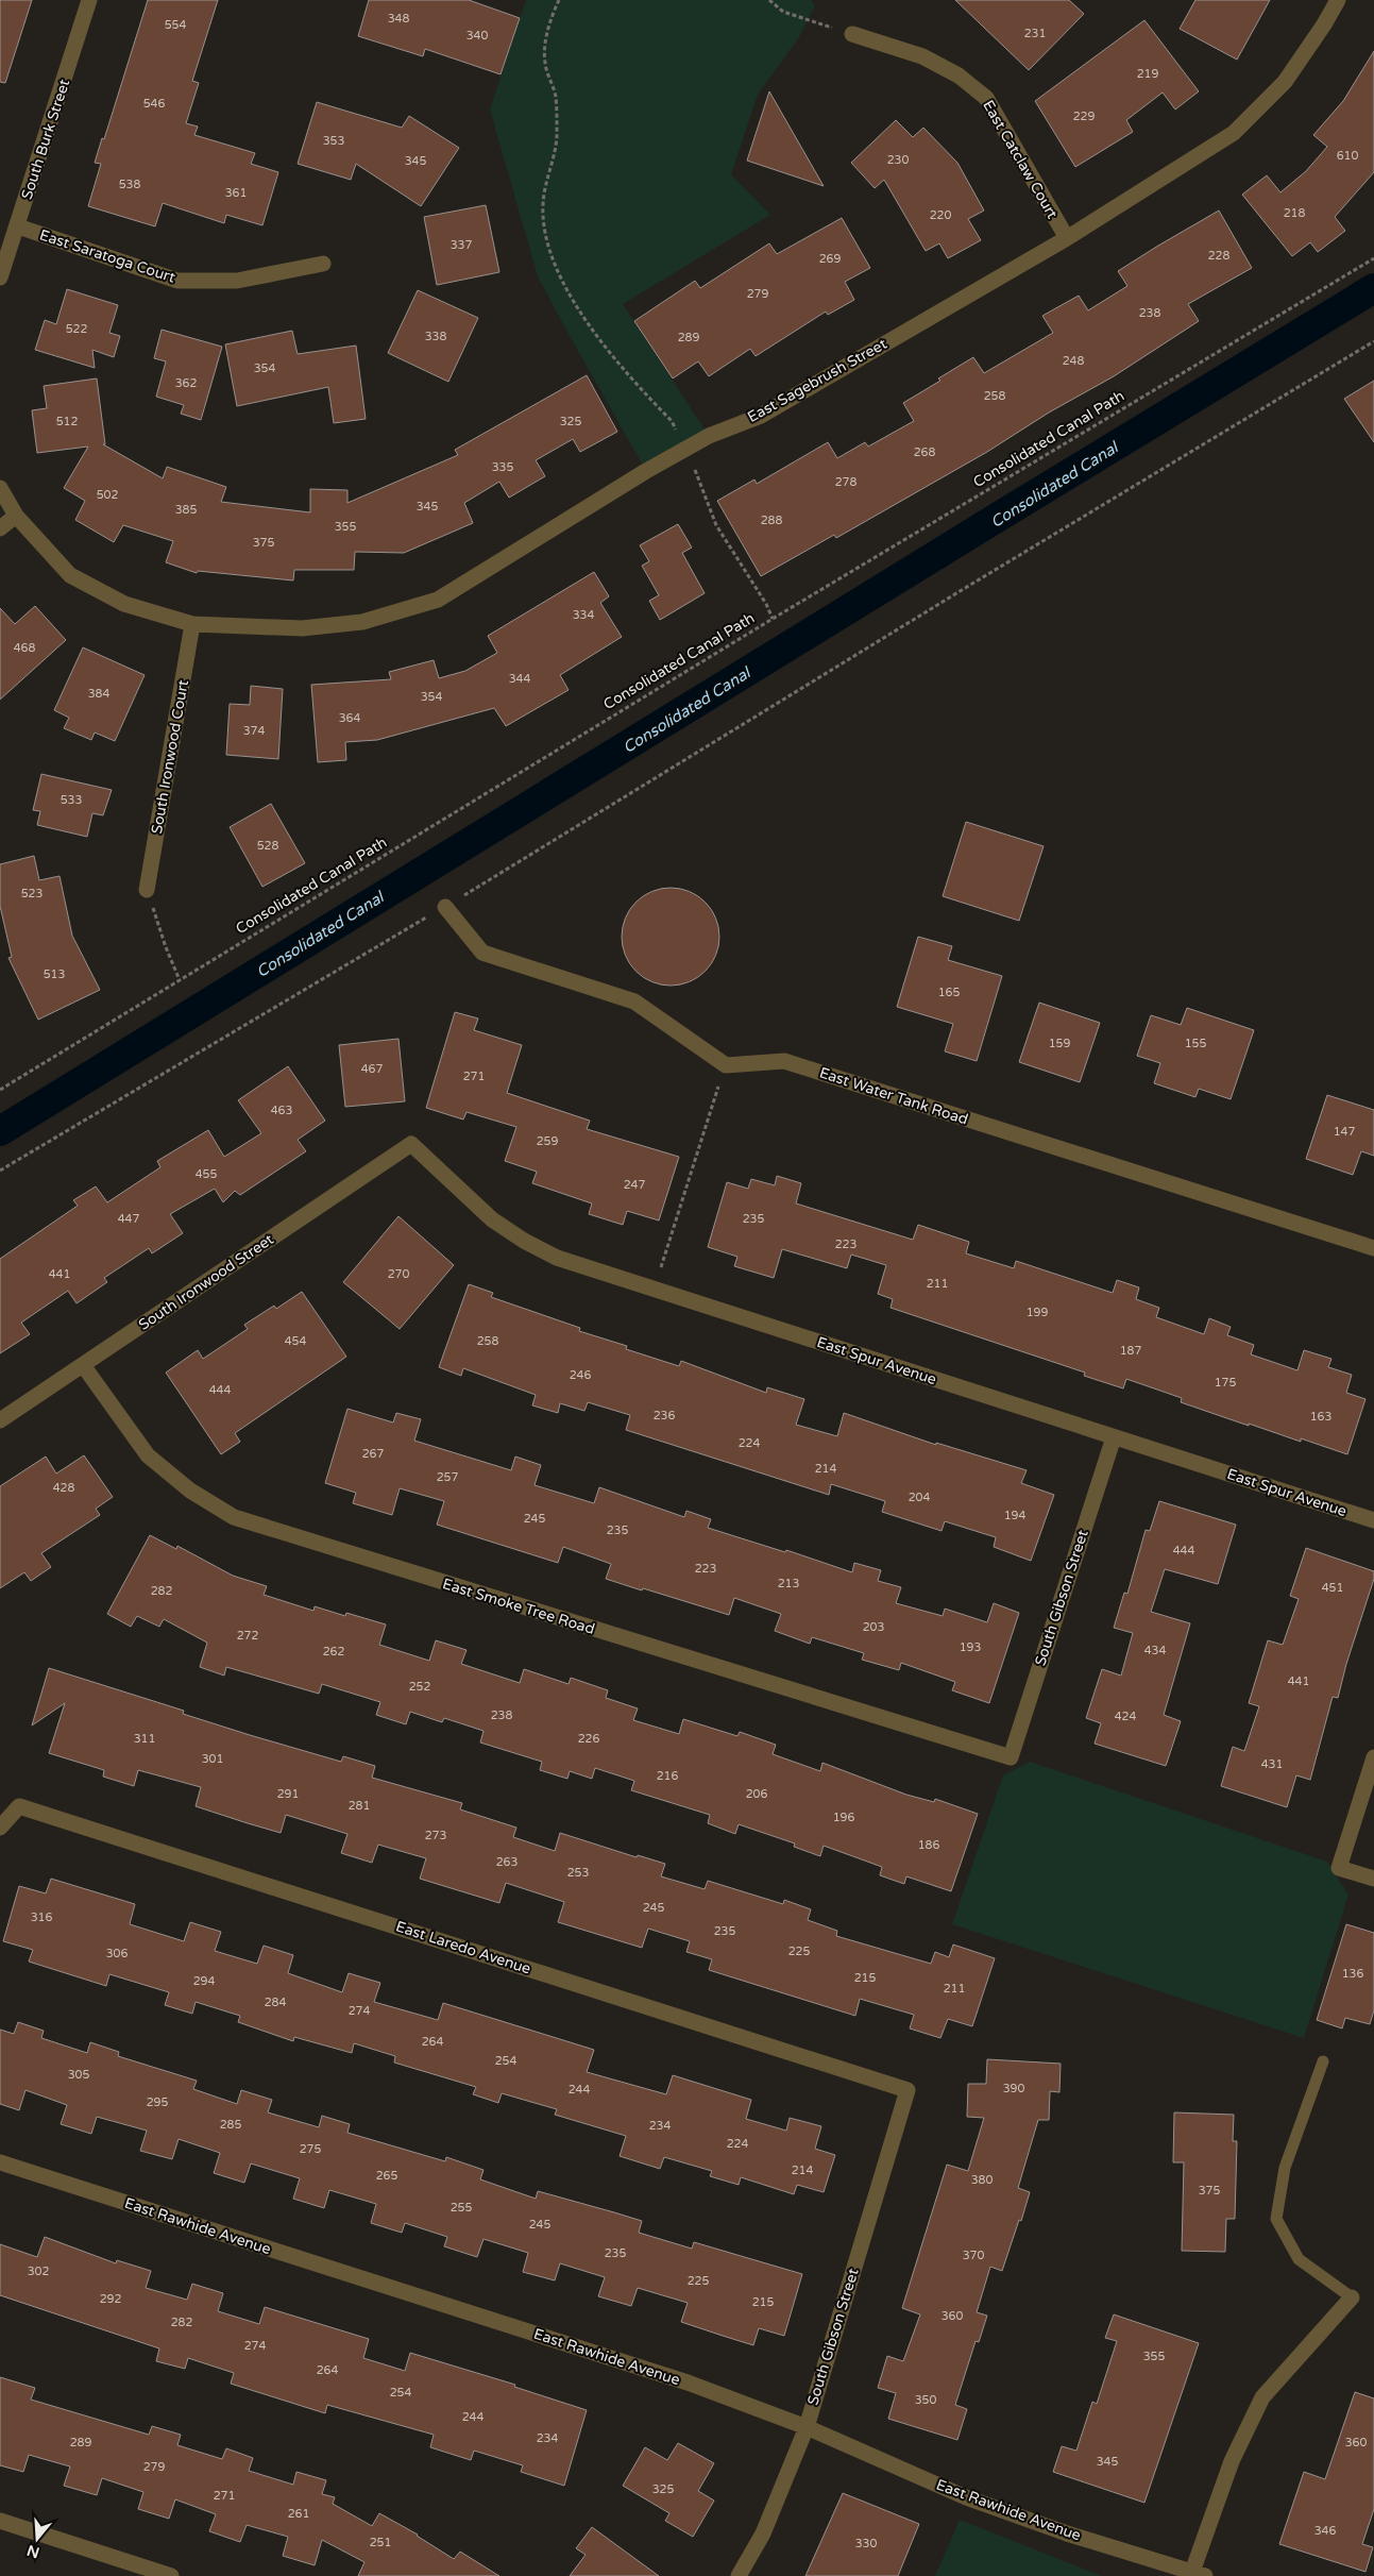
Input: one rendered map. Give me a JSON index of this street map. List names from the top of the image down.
{
  "streets": {
    "street": [
      "South Burk Street",
      "East Catclaw Court",
      "East Saratoga Court",
      "East Sagebrush Street",
      "South Ironwood Court",
      "East Water Tank Road",
      "South Ironwood Street",
      "East Spur Avenue",
      "South Gibson Street",
      "East Smoke Tree Road",
      "East Laredo Avenue",
      "East Rawhide Avenue"
    ],
    "path": ["Consolidated Canal Path"]
  },
  "crossings": [
    ["South Burk Street", "East Saratoga Court"],
    ["East Catclaw Court", "East Sagebrush Street"],
    ["East Sagebrush Street", "South Ironwood Court"],
    ["South Ironwood Street", "East Spur Avenue"],
    ["South Ironwood Street", "East Smoke Tree Road"],
    ["East Spur Avenue", "South Gibson Street"],
    ["South Gibson Street", "East Smoke Tree Road"],
    ["South Gibson Street", "East Laredo Avenue"],
    ["South Gibson Street", "East Rawhide Avenue"]
  ],
  "water": ["Consolidated Canal"],
  "house_numbers": [
    "348",
    "554",
    "231",
    "340",
    "219",
    "546",
    "229",
    "353",
    "610",
    "230",
    "345",
    "538",
    "361",
    "218",
    "220",
    "337",
    "228",
    "269",
    "279",
    "238",
    "522",
    "338",
    "289",
    "248",
    "354",
    "362",
    "258",
    "512",
    "325",
    "268",
    "335",
    "278",
    "502",
    "345",
    "385",
    "288",
    "355",
    "375",
    "334",
    "468",
    "344",
    "384",
    "354",
    "364",
    "374",
    "533",
    "528",
    "523",
    "513",
    "165",
    "159",
    "155",
    "467",
    "271",
    "463",
    "147",
    "259",
    "455",
    "247",
    "447",
    "235",
    "223",
    "441",
    "270",
    "211",
    "199",
    "454",
    "258",
    "187",
    "246",
    "175",
    "444",
    "236",
    "163",
    "224",
    "267",
    "214",
    "257",
    "428",
    "204",
    "194",
    "245",
    "235",
    "444",
    "223",
    "213",
    "451",
    "282",
    "203",
    "272",
    "193",
    "434",
    "262",
    "441",
    "252",
    "238",
    "424",
    "311",
    "226",
    "301",
    "431",
    "216",
    "291",
    "206",
    "281",
    "196",
    "273",
    "186",
    "263",
    "253",
    "245",
    "316",
    "235",
    "225",
    "306",
    "136",
    "215",
    "294",
    "211",
    "284",
    "274",
    "264",
    "254",
    "305",
    "390",
    "244",
    "295",
    "285",
    "234",
    "224",
    "275",
    "214",
    "265",
    "380",
    "375",
    "255",
    "245",
    "235",
    "370",
    "302",
    "225",
    "292",
    "215",
    "360",
    "282",
    "274",
    "355",
    "264",
    "254",
    "350",
    "244",
    "234",
    "289",
    "360",
    "345",
    "279",
    "325",
    "271",
    "261",
    "346",
    "251",
    "330"
  ],
  "north": "bottom"
}
